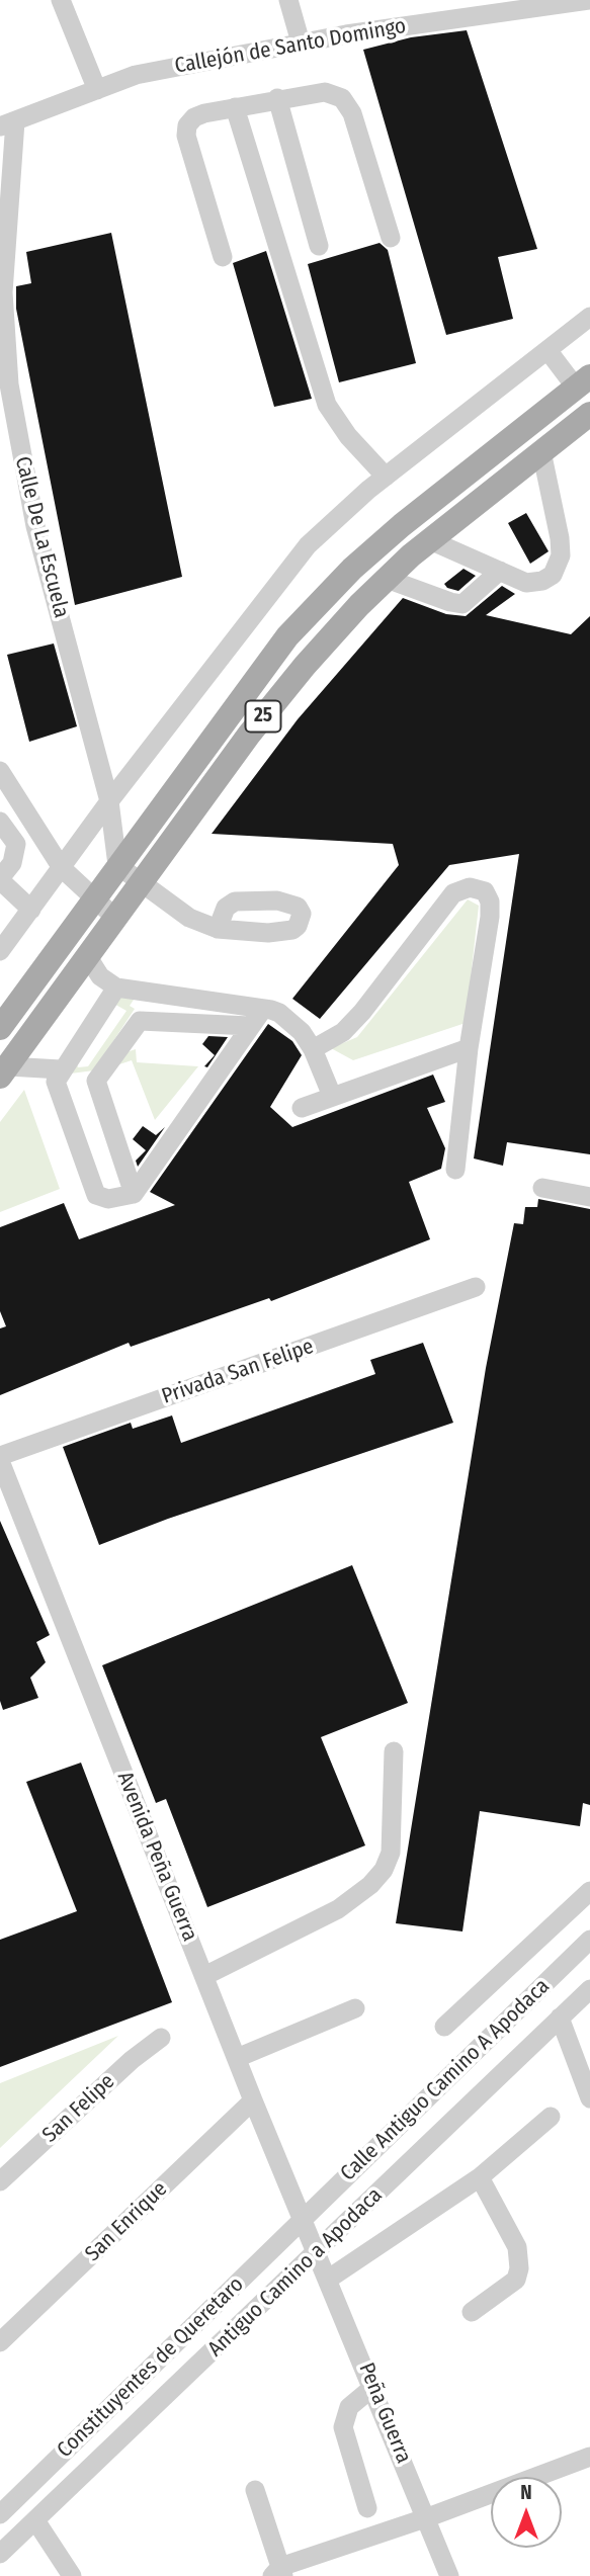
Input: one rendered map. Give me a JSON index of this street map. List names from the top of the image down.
{
  "streets": {
    "main road": ["25"],
    "street": [
      "Callejón de Santo Domingo",
      "Calle De La Escuela",
      "Privada San Felipe",
      "Avenida Peña Guerra",
      "Calle Antiguo Camino A Apodaca",
      "San Felipe",
      "San Enrique",
      "Antiguo Camino a Apodaca",
      "Constituyentes de Queretaro",
      "Peña Guerra"
    ]
  },
  "crossings": [
    ["Callejón de Santo Domingo", "Calle De La Escuela"],
    ["Calle De La Escuela", "25"],
    ["Privada San Felipe", "Avenida Peña Guerra"],
    ["Avenida Peña Guerra", "Calle Antiguo Camino A Apodaca"],
    ["Avenida Peña Guerra", "San Enrique"],
    ["Avenida Peña Guerra", "Antiguo Camino a Apodaca"],
    ["Avenida Peña Guerra", "Constituyentes de Queretaro"],
    ["Avenida Peña Guerra", "Peña Guerra"],
    ["Calle Antiguo Camino A Apodaca", "Constituyentes de Queretaro"],
    ["Antiguo Camino a Apodaca", "Peña Guerra"]
  ],
  "north": "top"
}
